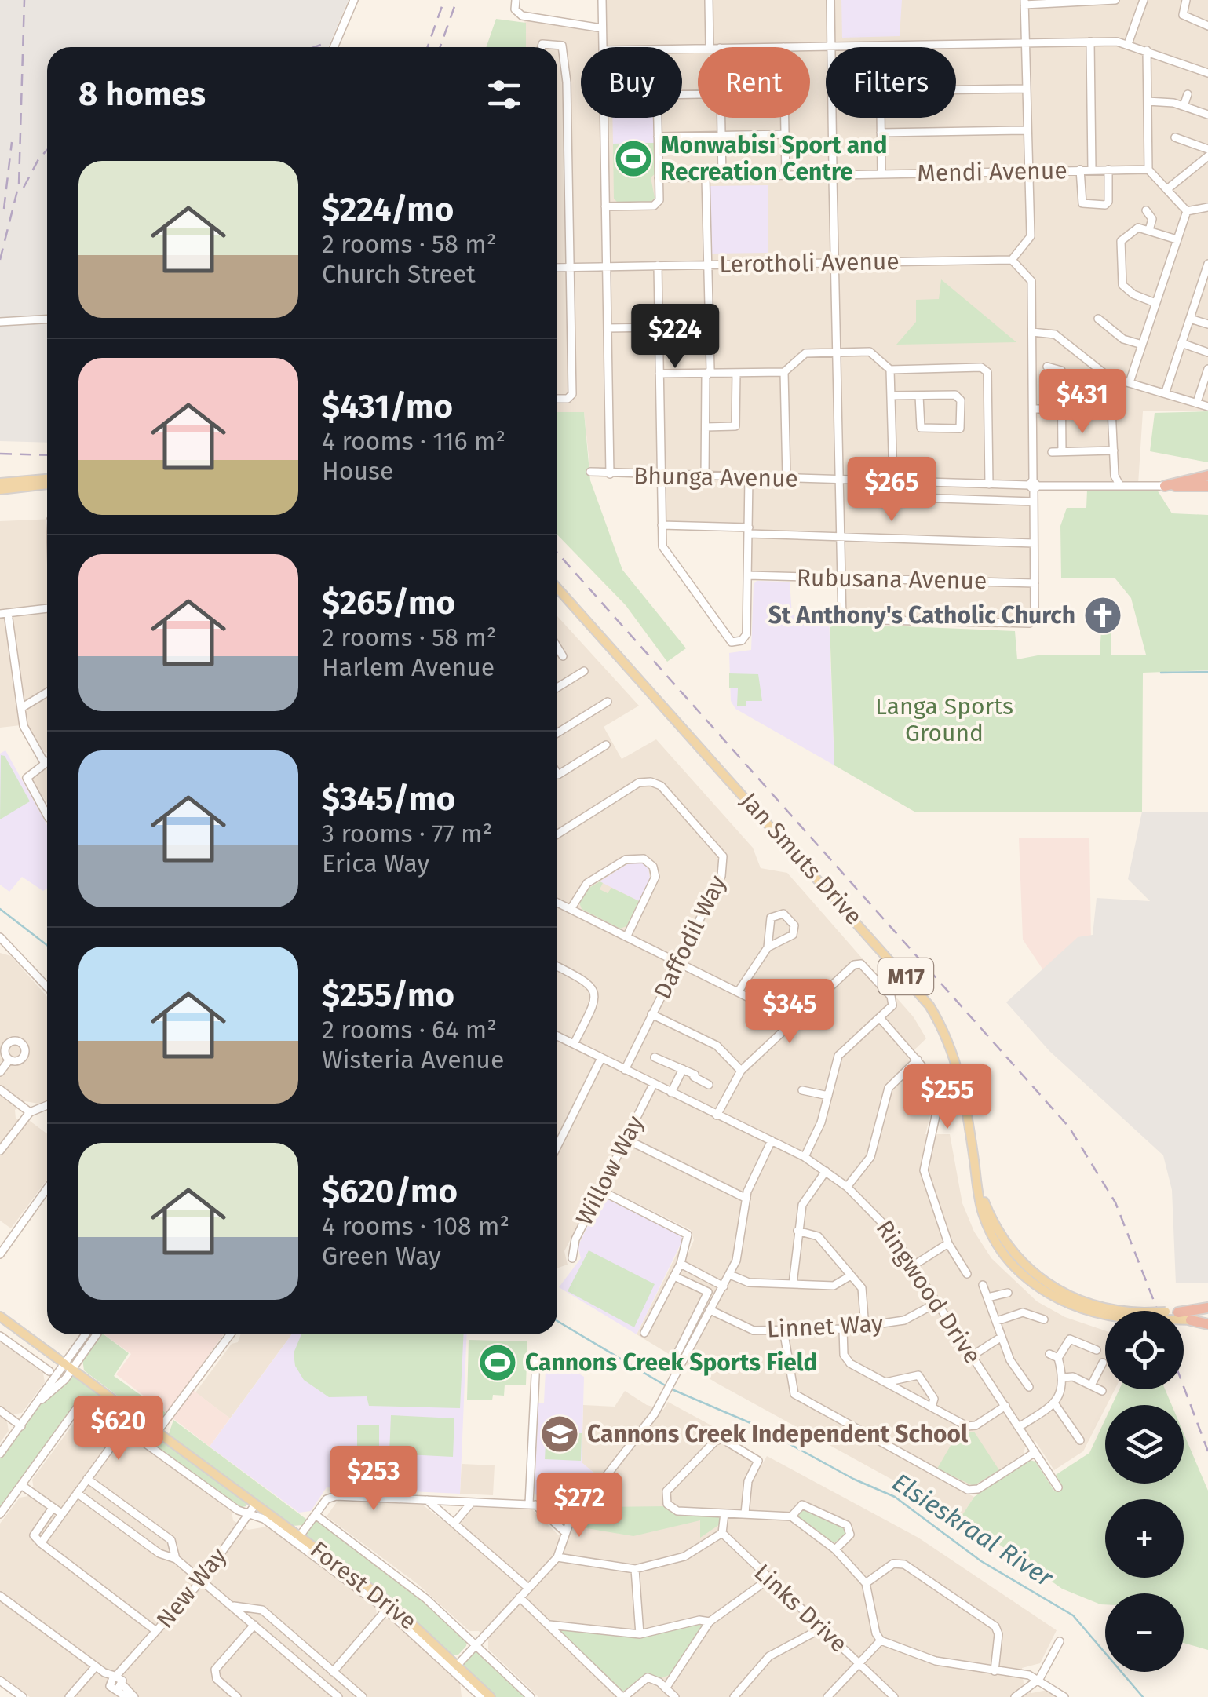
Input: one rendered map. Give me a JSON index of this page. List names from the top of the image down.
{
  "streets": {
    "main road": ["Jan Smuts Drive", "M17", "Forest Drive"],
    "street": [
      "Mendi Avenue",
      "Lerotholi Avenue",
      "Bhunga Avenue",
      "Rubusana Avenue",
      "Daffodil Way",
      "Willow Way",
      "Ringwood Drive",
      "Linnet Way",
      "New Way",
      "Links Drive"
    ]
  },
  "crossings": [
    ["Daffodil Way", "Ringwood Drive"],
    ["Willow Way", "Ringwood Drive"],
    ["Ringwood Drive", "Linnet Way"],
    ["Forest Drive", "New Way"]
  ],
  "water": ["Elsieskraal River"],
  "parks": ["Langa Sports Ground"],
  "places": {
    "sports": ["Monwabisi Sport and Recreation Centre", "Cannons Creek Sports Field"],
    "church": ["St Anthony's Catholic Church"],
    "school or university": ["Cannons Creek Independent School"]
  },
  "page": {
    "chip": ["Buy", "Rent", "Filters"],
    "heading": "8 homes",
    "list": [
      {
        "name": "$224/mo",
        "note": "2 rooms · 58 m² · Church Street"
      },
      {
        "name": "$431/mo",
        "note": "4 rooms · 116 m² · House"
      },
      {
        "name": "$265/mo",
        "note": "2 rooms · 58 m² · Harlem Avenue"
      },
      {
        "name": "$345/mo",
        "note": "3 rooms · 77 m² · Erica Way"
      },
      {
        "name": "$255/mo",
        "note": "2 rooms · 64 m² · Wisteria Avenue"
      },
      {
        "name": "$620/mo",
        "note": "4 rooms · 108 m² · Green Way"
      }
    ],
    "price": [
      "$224",
      "$431",
      "$265",
      "$345",
      "$255",
      "$620",
      "$253",
      "$272"
    ],
    "map_buttons": ["+", "−"]
  }
}
